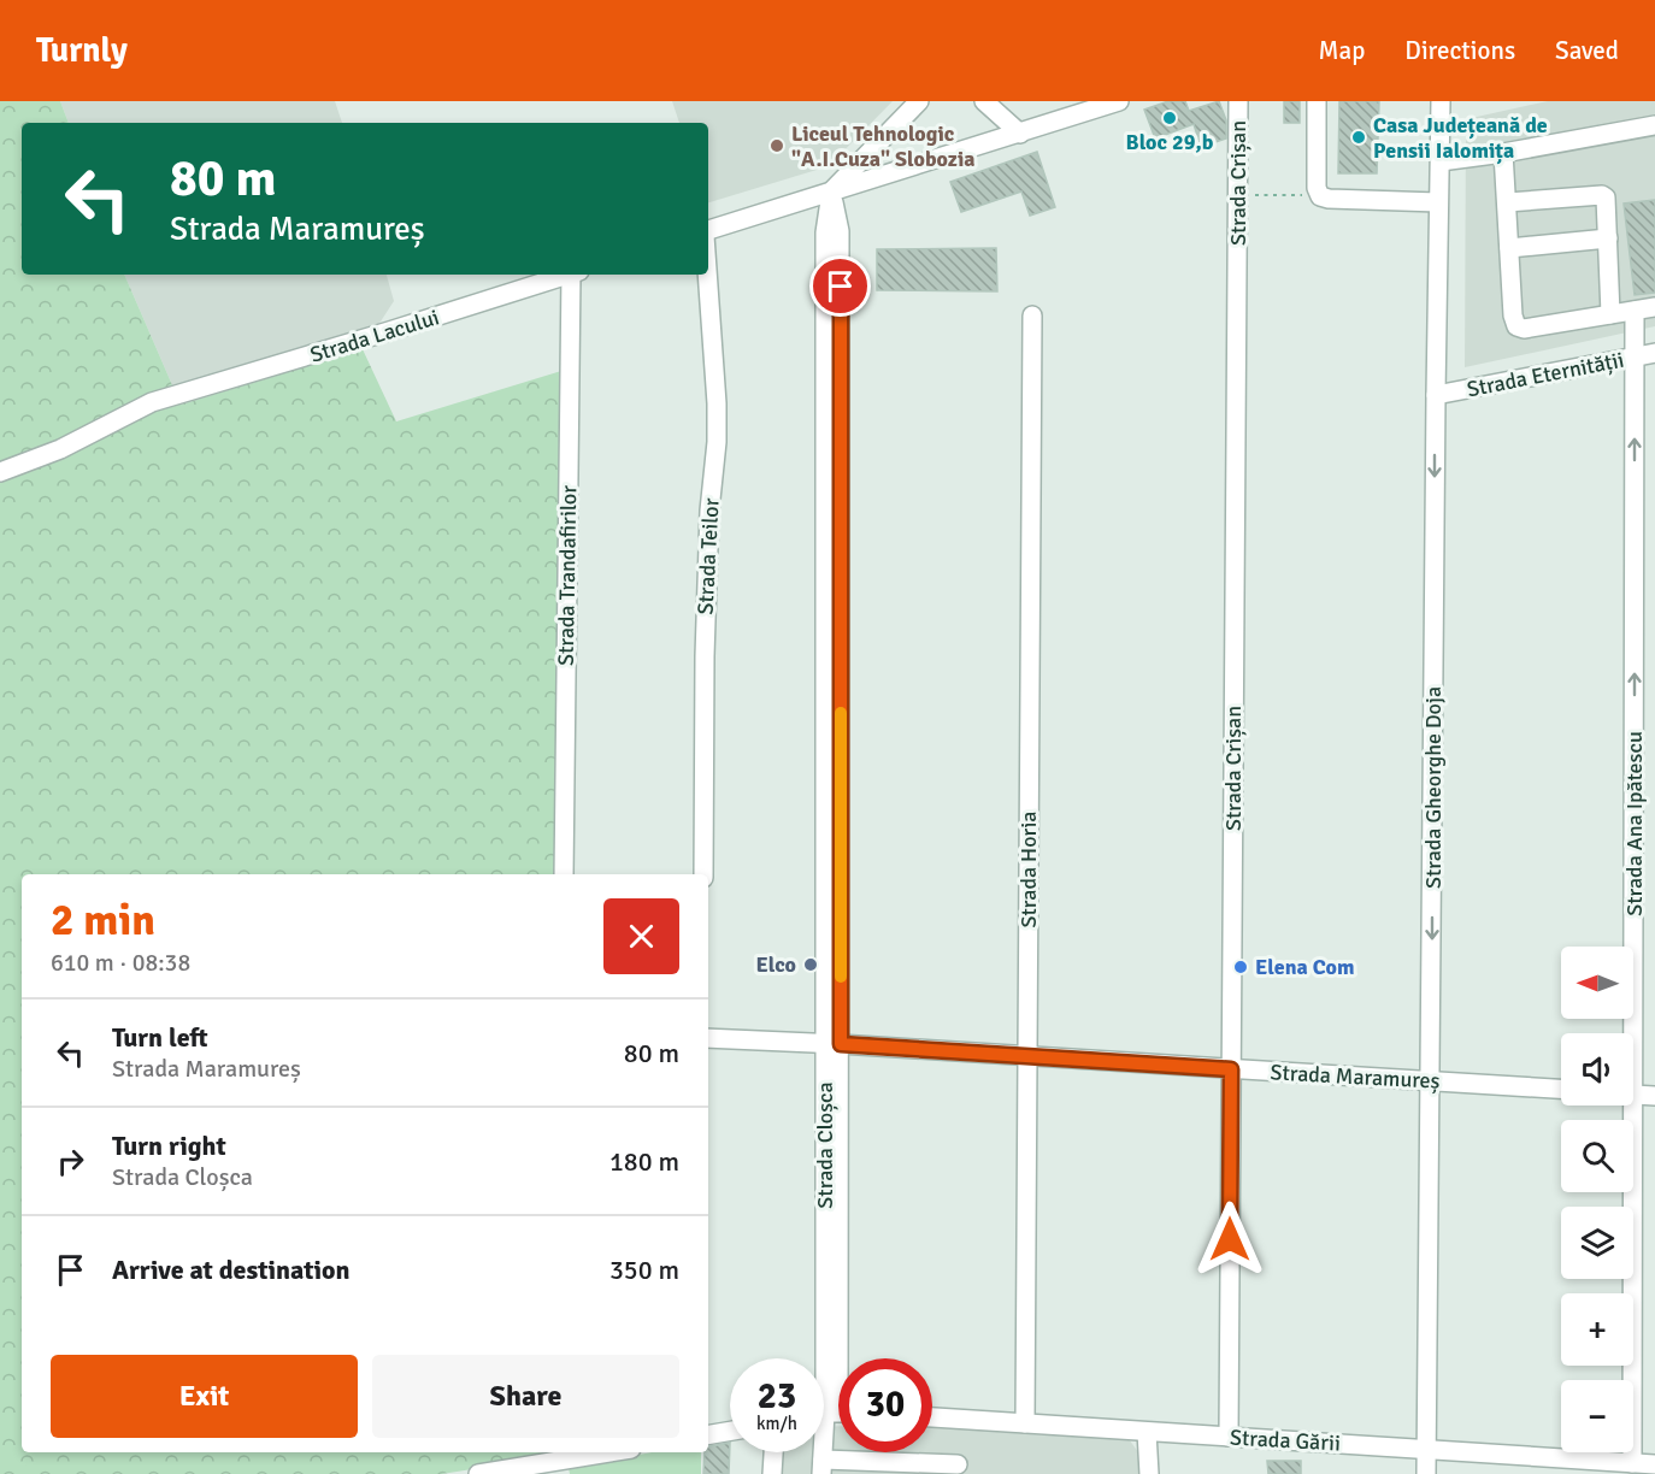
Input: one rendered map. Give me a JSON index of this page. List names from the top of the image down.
{
  "streets": {
    "street": [
      "Strada Crișan",
      "Strada Lacului",
      "Strada Eternității",
      "Strada Teilor",
      "Strada Trandafirilor",
      "Strada Gheorghe Doja",
      "Strada Ana Ipătescu",
      "Strada Horia",
      "Strada Maramureș",
      "Strada Cloșca",
      "Strada Gării"
    ]
  },
  "crossings": [
    ["Strada Crișan", "Strada Maramureș"],
    ["Strada Crișan", "Strada Gării"],
    ["Strada Eternității", "Strada Gheorghe Doja"],
    ["Strada Eternității", "Strada Ana Ipătescu"],
    ["Strada Gheorghe Doja", "Strada Maramureș"],
    ["Strada Gheorghe Doja", "Strada Gării"],
    ["Strada Ana Ipătescu", "Strada Gării"],
    ["Strada Horia", "Strada Maramureș"],
    ["Strada Horia", "Strada Gării"],
    ["Strada Maramureș", "Strada Cloșca"]
  ],
  "one_way": ["Strada Gheorghe Doja", "Strada Ana Ipătescu"],
  "places": [
    "Bloc 29,b",
    "Casa Județeană de Pensii Ialomița",
    "Liceul Tehnologic \"A.I.Cuza\" Slobozia",
    "Elco",
    "Elena Com"
  ],
  "north": "left",
  "page": {
    "header": "Turnly",
    "nav": ["Map", "Directions", "Saved"],
    "turn": ["80 m", "Strada Maramureș"],
    "heading": ["2 min", "610 m · 08:38"],
    "map_buttons": ["+", "−"],
    "list": [
      {
        "name": "Turn left",
        "note": "Strada Maramureș",
        "value": "80 m"
      },
      {
        "name": "Turn right",
        "note": "Strada Cloșca",
        "value": "180 m"
      },
      {
        "name": "Arrive at destination",
        "value": "350 m"
      }
    ],
    "buttons": ["Exit", "Share"],
    "speed": "23 km/h",
    "limit": "30"
  }
}
